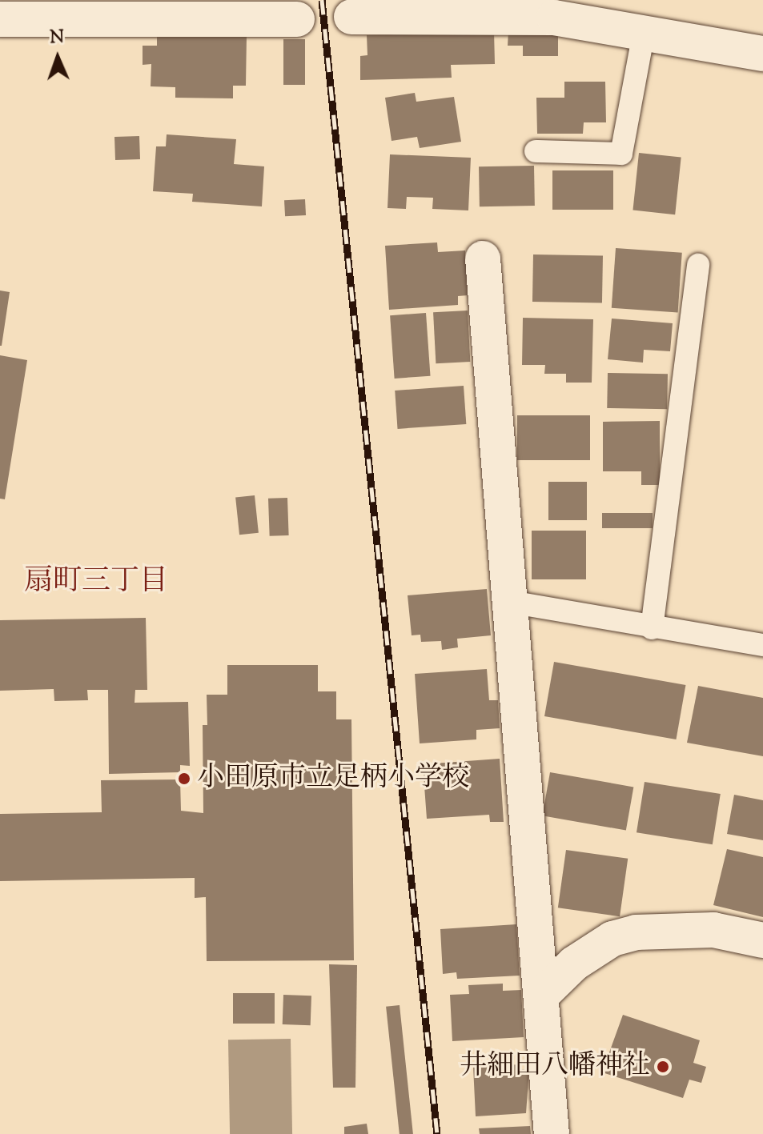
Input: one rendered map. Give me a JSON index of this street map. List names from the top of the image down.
{
  "districts": ["扇町三丁目"],
  "places": ["小田原市立足柄小学校", "井細田八幡神社"],
  "north": "top"
}
